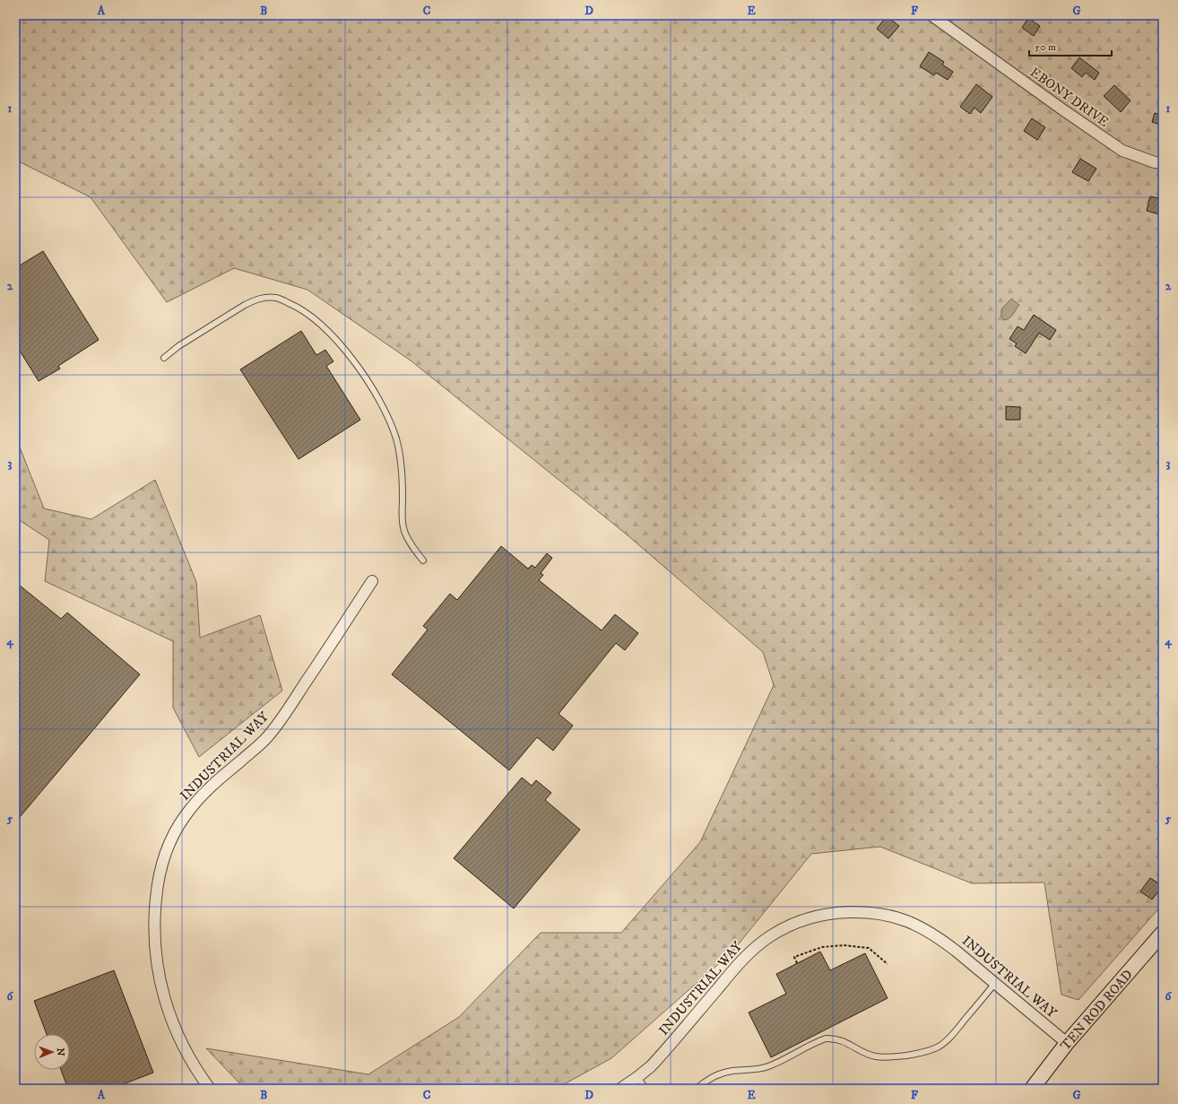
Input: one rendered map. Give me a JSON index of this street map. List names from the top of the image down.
{
  "streets": {
    "street": ["EBONY DRIVE", "INDUSTRIAL WAY", "TEN ROD ROAD"]
  },
  "crossings": [
    ["INDUSTRIAL WAY", "TEN ROD ROAD"]
  ],
  "scale_bar": "50 m",
  "north": "right",
  "grid": {
    "columns": [
      "A",
      "B",
      "C",
      "D",
      "E",
      "F",
      "G"
    ],
    "rows": [
      "1",
      "2",
      "3",
      "4",
      "5",
      "6"
    ]
  }
}
